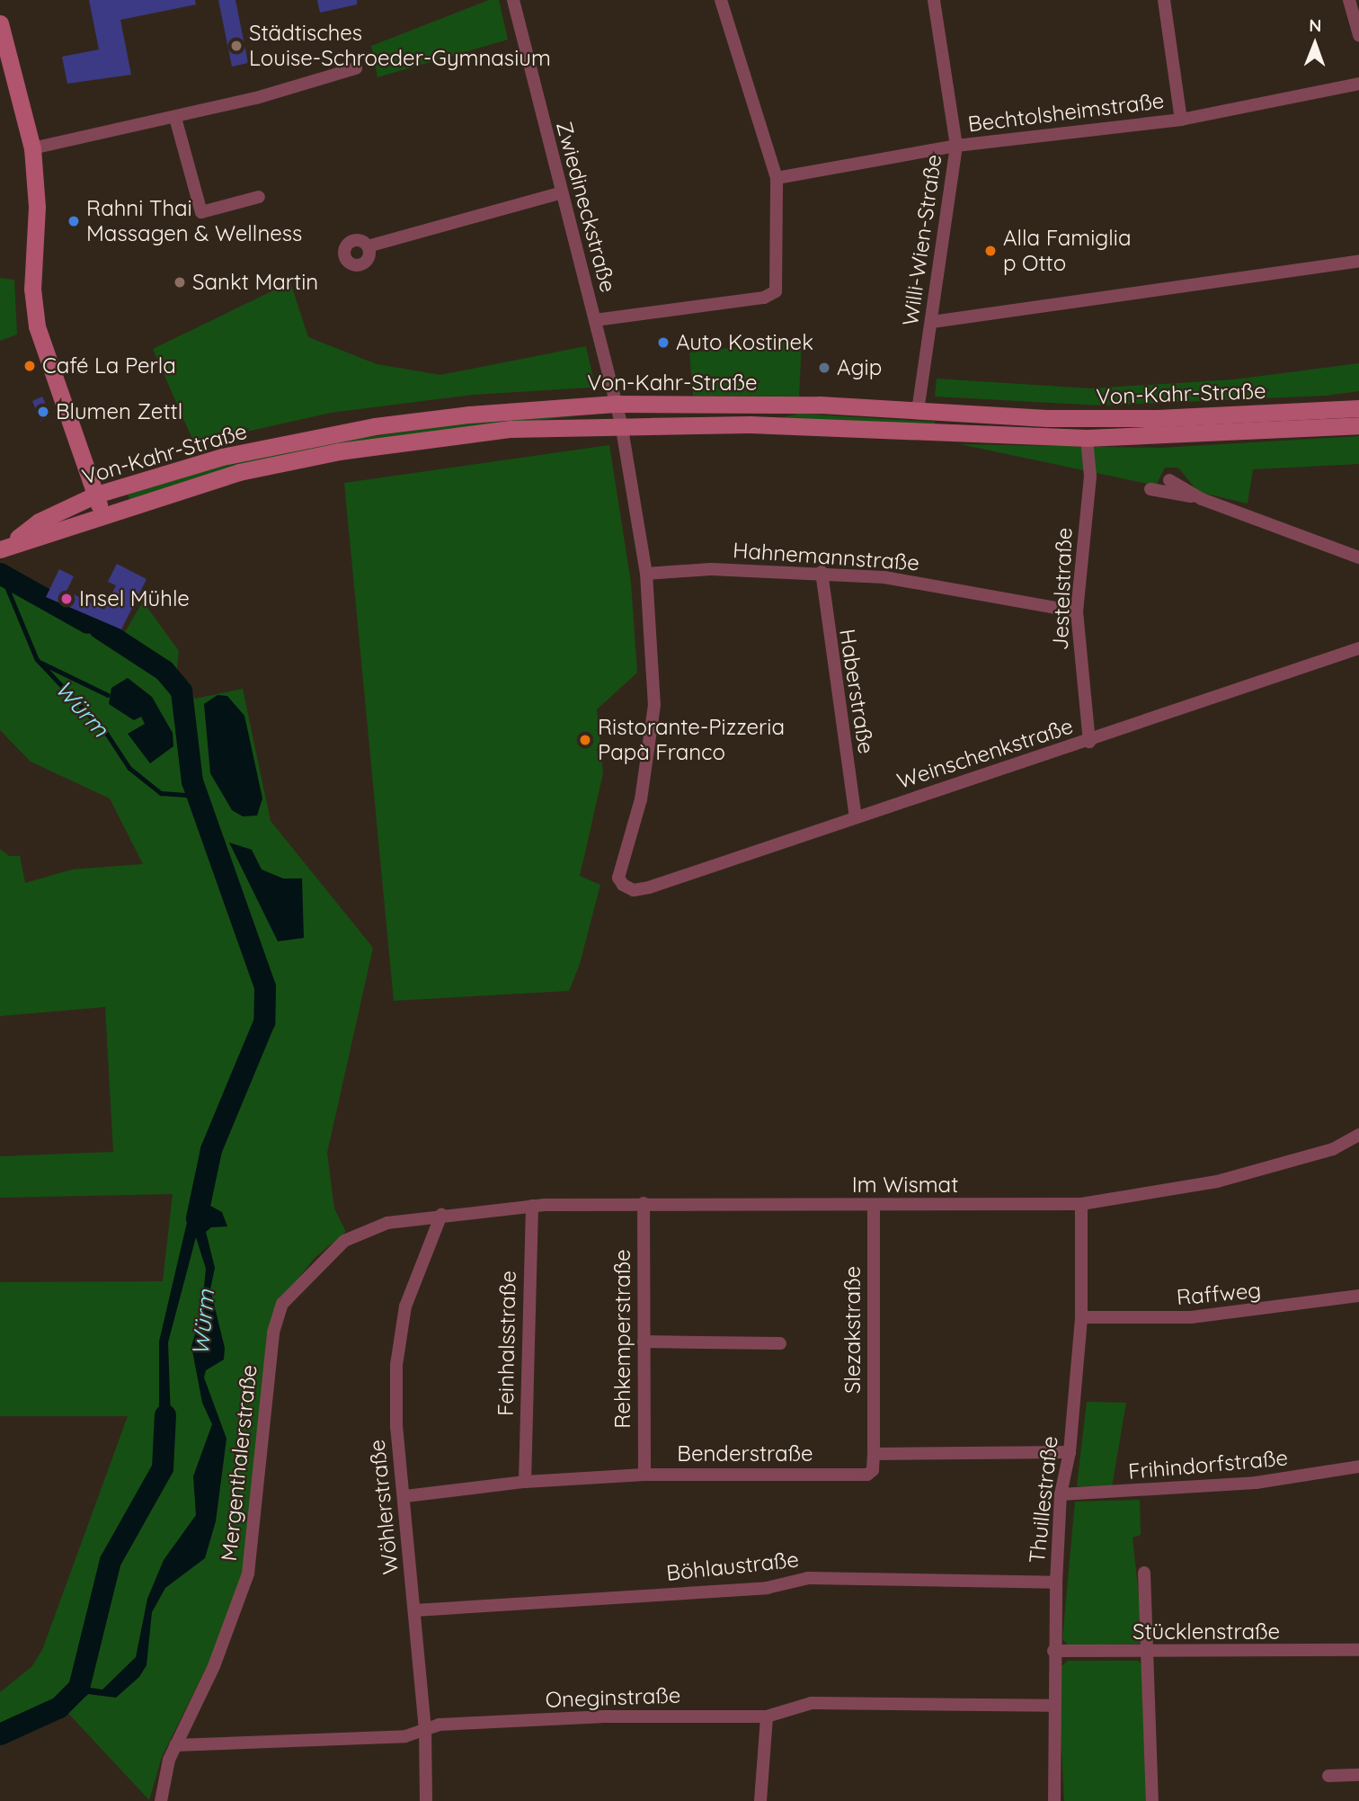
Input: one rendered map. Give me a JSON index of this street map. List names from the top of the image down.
{
  "streets": {
    "main road": ["Von-Kahr-Straße"],
    "street": [
      "Bechtolsheimstraße",
      "Zwiedineckstraße",
      "Willi-Wien-Straße",
      "Hahnemannstraße",
      "Jestelstraße",
      "Haberstraße",
      "Weinschenkstraße",
      "Im Wismat",
      "Raffweg",
      "Slezakstraße",
      "Rehkemperstraße",
      "Feinhalsstraße",
      "Benderstraße",
      "Mergenthalerstraße",
      "Frihindorfstraße",
      "Thuillestraße",
      "Wöhlerstraße",
      "Böhlaustraße",
      "Stücklenstraße",
      "Oneginstraße"
    ]
  },
  "crossings": [
    ["Bechtolsheimstraße", "Willi-Wien-Straße"],
    ["Zwiedineckstraße", "Von-Kahr-Straße"],
    ["Zwiedineckstraße", "Hahnemannstraße"],
    ["Zwiedineckstraße", "Weinschenkstraße"],
    ["Willi-Wien-Straße", "Von-Kahr-Straße"],
    ["Von-Kahr-Straße", "Jestelstraße"],
    ["Hahnemannstraße", "Jestelstraße"],
    ["Hahnemannstraße", "Haberstraße"],
    ["Jestelstraße", "Weinschenkstraße"],
    ["Haberstraße", "Weinschenkstraße"],
    ["Im Wismat", "Slezakstraße"],
    ["Im Wismat", "Rehkemperstraße"],
    ["Im Wismat", "Feinhalsstraße"],
    ["Im Wismat", "Mergenthalerstraße"],
    ["Im Wismat", "Thuillestraße"],
    ["Im Wismat", "Wöhlerstraße"],
    ["Raffweg", "Thuillestraße"],
    ["Slezakstraße", "Benderstraße"],
    ["Rehkemperstraße", "Benderstraße"],
    ["Feinhalsstraße", "Benderstraße"],
    ["Benderstraße", "Wöhlerstraße"],
    ["Mergenthalerstraße", "Wöhlerstraße"],
    ["Mergenthalerstraße", "Oneginstraße"],
    ["Frihindorfstraße", "Thuillestraße"],
    ["Thuillestraße", "Böhlaustraße"],
    ["Thuillestraße", "Stücklenstraße"],
    ["Thuillestraße", "Oneginstraße"],
    ["Wöhlerstraße", "Böhlaustraße"],
    ["Wöhlerstraße", "Oneginstraße"]
  ],
  "water": ["Würm"],
  "places": [
    "Städtisches Louise-Schroeder-Gymnasium",
    "Rahni Thai Massagen & Wellness",
    "Alla Famiglia p Otto",
    "Sankt Martin",
    "Auto Kostinek",
    "Café La Perla",
    "Agip",
    "Blumen Zettl",
    "Insel Mühle",
    "Ristorante-Pizzeria Papà Franco"
  ],
  "north": "top"
}
